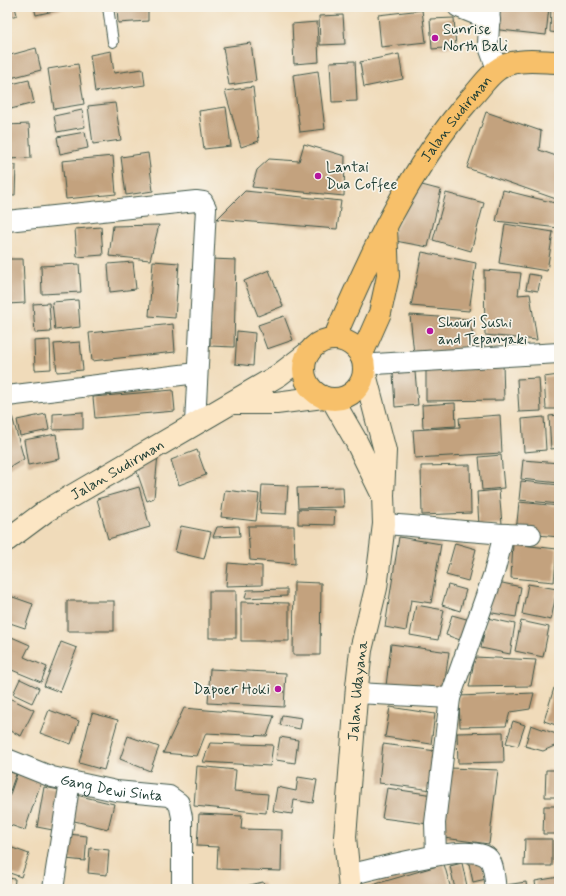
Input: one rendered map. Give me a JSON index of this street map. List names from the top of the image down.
{
  "streets": {
    "main road": ["Jalan Sudirman"],
    "street": ["Jalan Udayana", "Gang Dewi Sinta"]
  },
  "crossings": [
    ["Jalan Sudirman", "Jalan Udayana"]
  ],
  "places": [
    "Sunrise North Bali",
    "Lantai Dua Coffee",
    "Shouri Sushi and Tepanyaki",
    "Dapoer Hoki"
  ]
}
